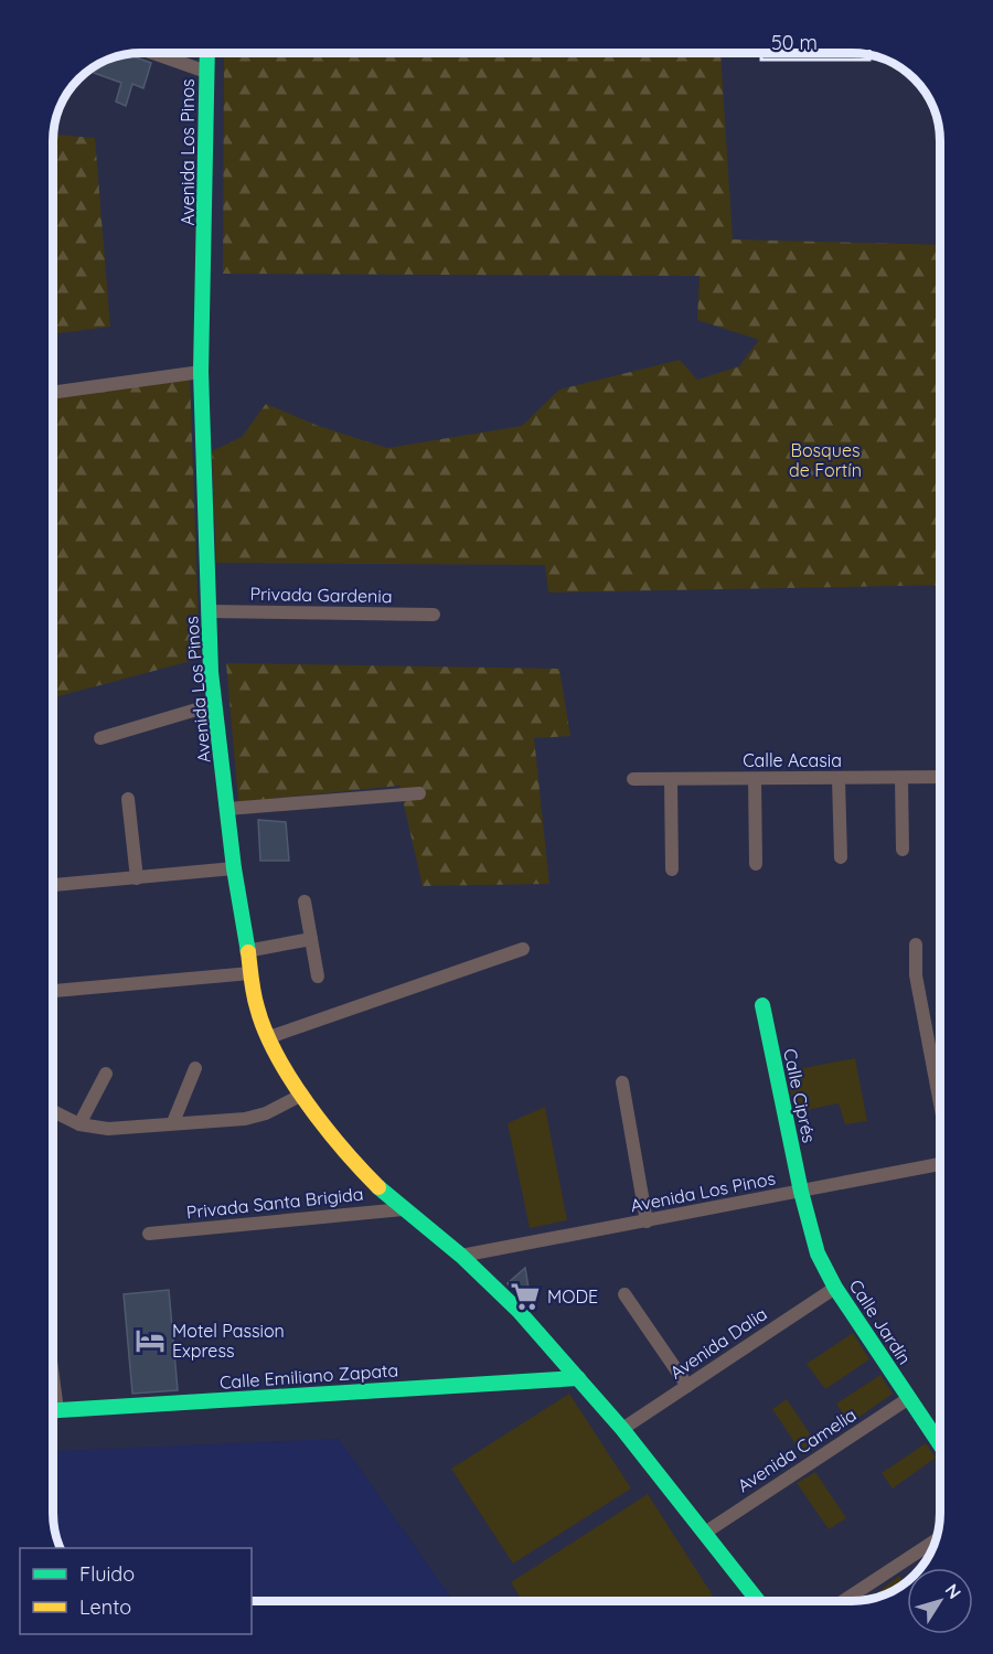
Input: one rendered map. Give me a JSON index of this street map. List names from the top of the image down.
{
  "streets": {
    "street": [
      "Avenida Los Pinos",
      "Privada Gardenia",
      "Calle Acasia",
      "Calle Ciprés",
      "Privada Santa Brigida",
      "Calle Jardín",
      "Avenida Dalia",
      "Calle Emiliano Zapata",
      "Avenida Camelia"
    ]
  },
  "crossings": [
    ["Avenida Los Pinos", "Privada Gardenia"],
    ["Avenida Los Pinos", "Calle Ciprés"],
    ["Avenida Los Pinos", "Privada Santa Brigida"],
    ["Avenida Los Pinos", "Calle Jardín"],
    ["Avenida Los Pinos", "Avenida Dalia"],
    ["Avenida Los Pinos", "Calle Emiliano Zapata"],
    ["Avenida Los Pinos", "Avenida Camelia"],
    ["Calle Ciprés", "Calle Jardín"],
    ["Calle Jardín", "Avenida Dalia"],
    ["Calle Jardín", "Avenida Camelia"]
  ],
  "parks": ["Bosques de Fortín"],
  "places": {
    "supermarket": ["MODE"],
    "hotel": ["Motel Passion Express"]
  },
  "legend": ["Fluido", "Lento"],
  "scale_bar": "50 m",
  "north": "top right"
}
